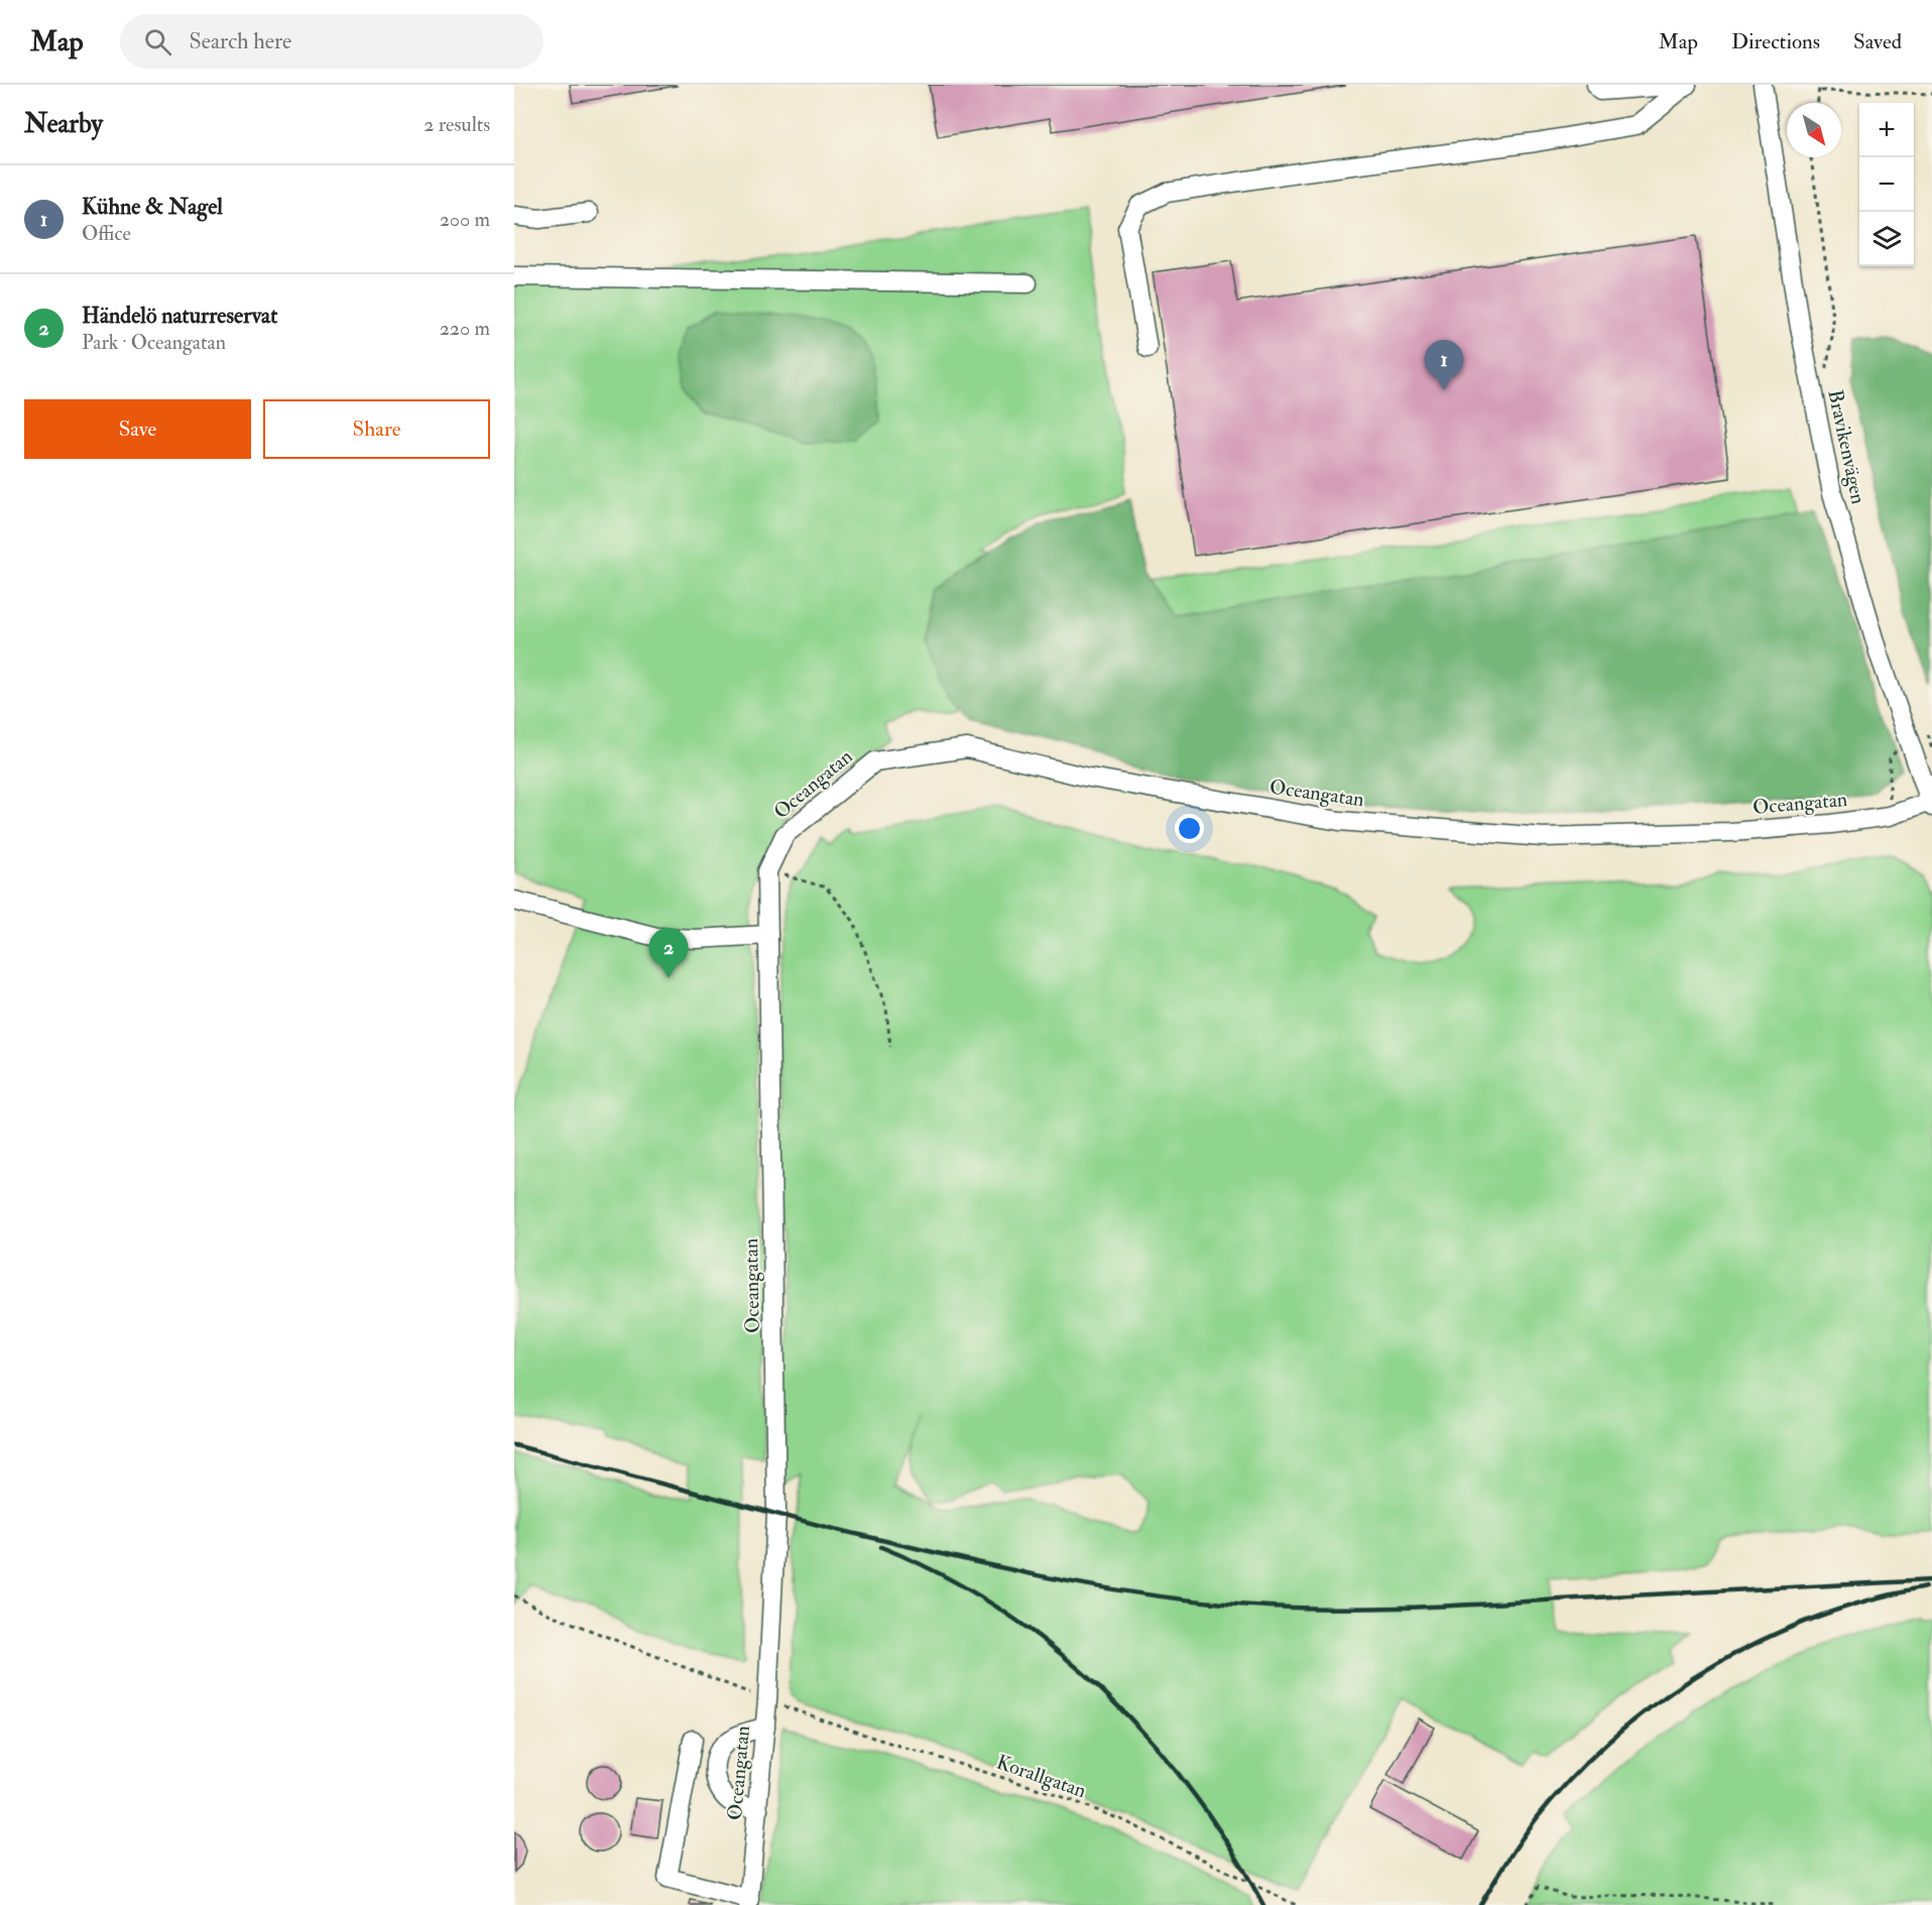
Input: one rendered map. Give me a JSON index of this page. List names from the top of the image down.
{
  "streets": {
    "street": ["Bravikenvägen", "Oceangatan"],
    "path": ["Korallgatan"]
  },
  "crossings": [
    ["Bravikenvägen", "Oceangatan"],
    ["Oceangatan", "Korallgatan"]
  ],
  "north": "bottom right",
  "page": {
    "header": "Map",
    "search": "Search here",
    "nav": ["Map", "Directions", "Saved"],
    "heading": ["Nearby", "2 results"],
    "map_buttons": ["+", "−"],
    "list": [
      {
        "mark": "1",
        "name": "Kühne & Nagel",
        "note": "Office",
        "value": "200 m"
      },
      {
        "mark": "2",
        "name": "Händelö naturreservat",
        "note": "Park · Oceangatan",
        "value": "220 m"
      }
    ],
    "pins": ["1", "2"],
    "buttons": ["Save", "Share"]
  }
}
